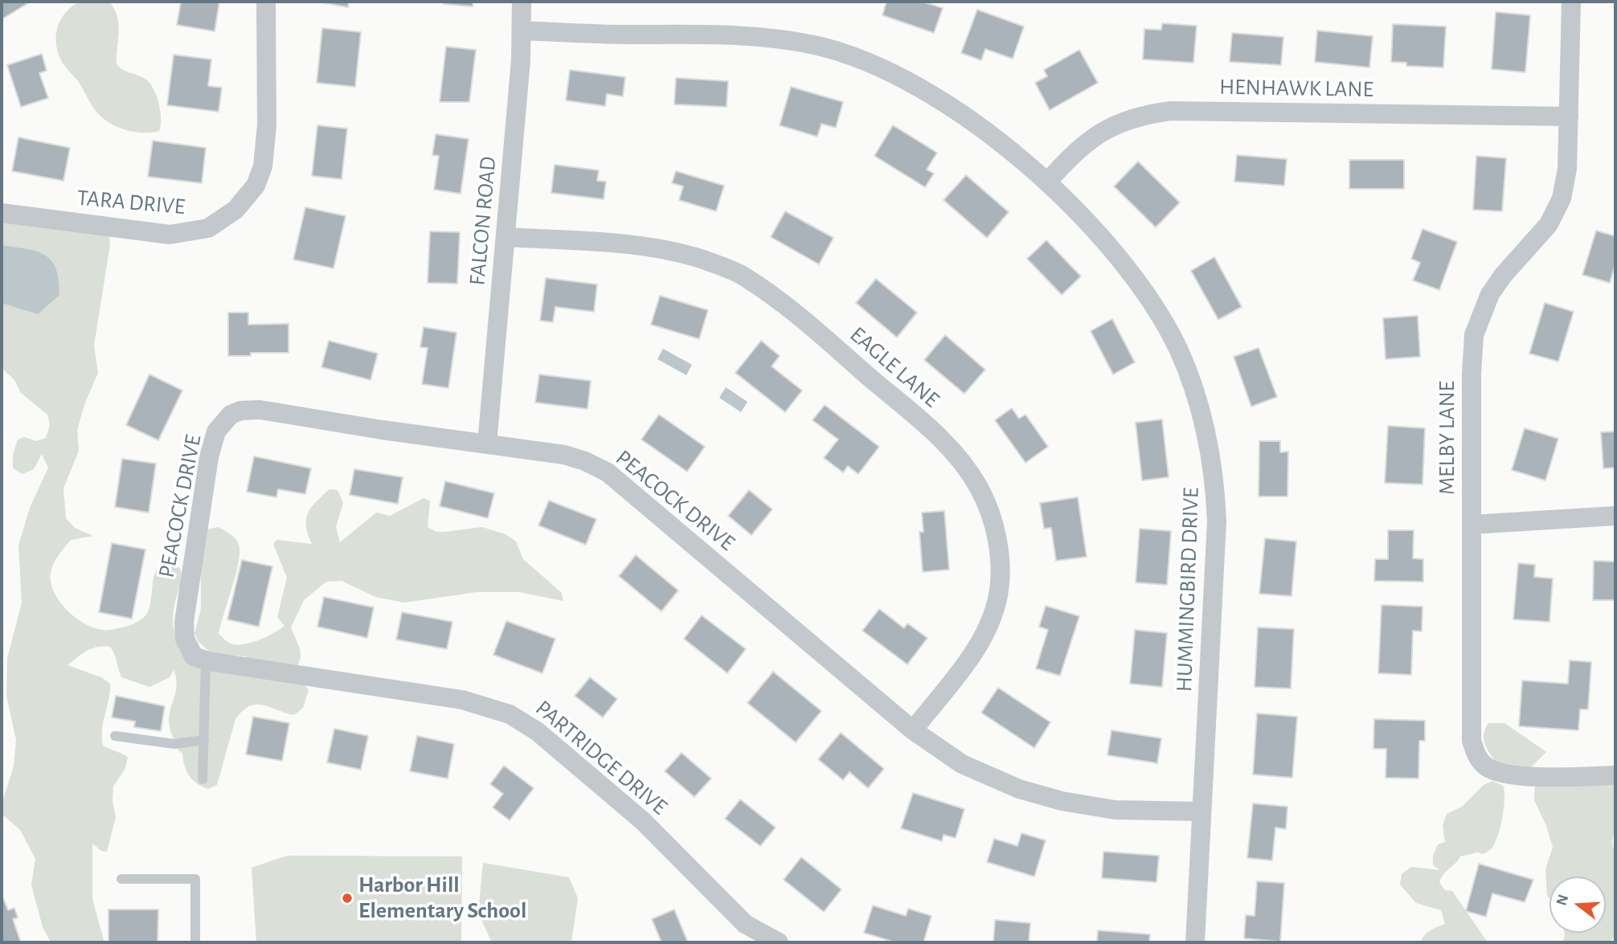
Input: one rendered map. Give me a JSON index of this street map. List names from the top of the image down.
{
  "streets": {
    "street": [
      "HENHAWK LANE",
      "TARA DRIVE",
      "FALCON ROAD",
      "EAGLE LANE",
      "MELBY LANE",
      "PEACOCK DRIVE",
      "HUMMINGBIRD DRIVE",
      "PARTRIDGE DRIVE"
    ]
  },
  "crossings": [
    ["HENHAWK LANE", "MELBY LANE"],
    ["HENHAWK LANE", "HUMMINGBIRD DRIVE"],
    ["FALCON ROAD", "EAGLE LANE"],
    ["FALCON ROAD", "PEACOCK DRIVE"],
    ["FALCON ROAD", "HUMMINGBIRD DRIVE"],
    ["EAGLE LANE", "PEACOCK DRIVE"],
    ["PEACOCK DRIVE", "HUMMINGBIRD DRIVE"],
    ["PEACOCK DRIVE", "PARTRIDGE DRIVE"]
  ],
  "places": ["Harbor Hill Elementary School"],
  "north": "left"
}
